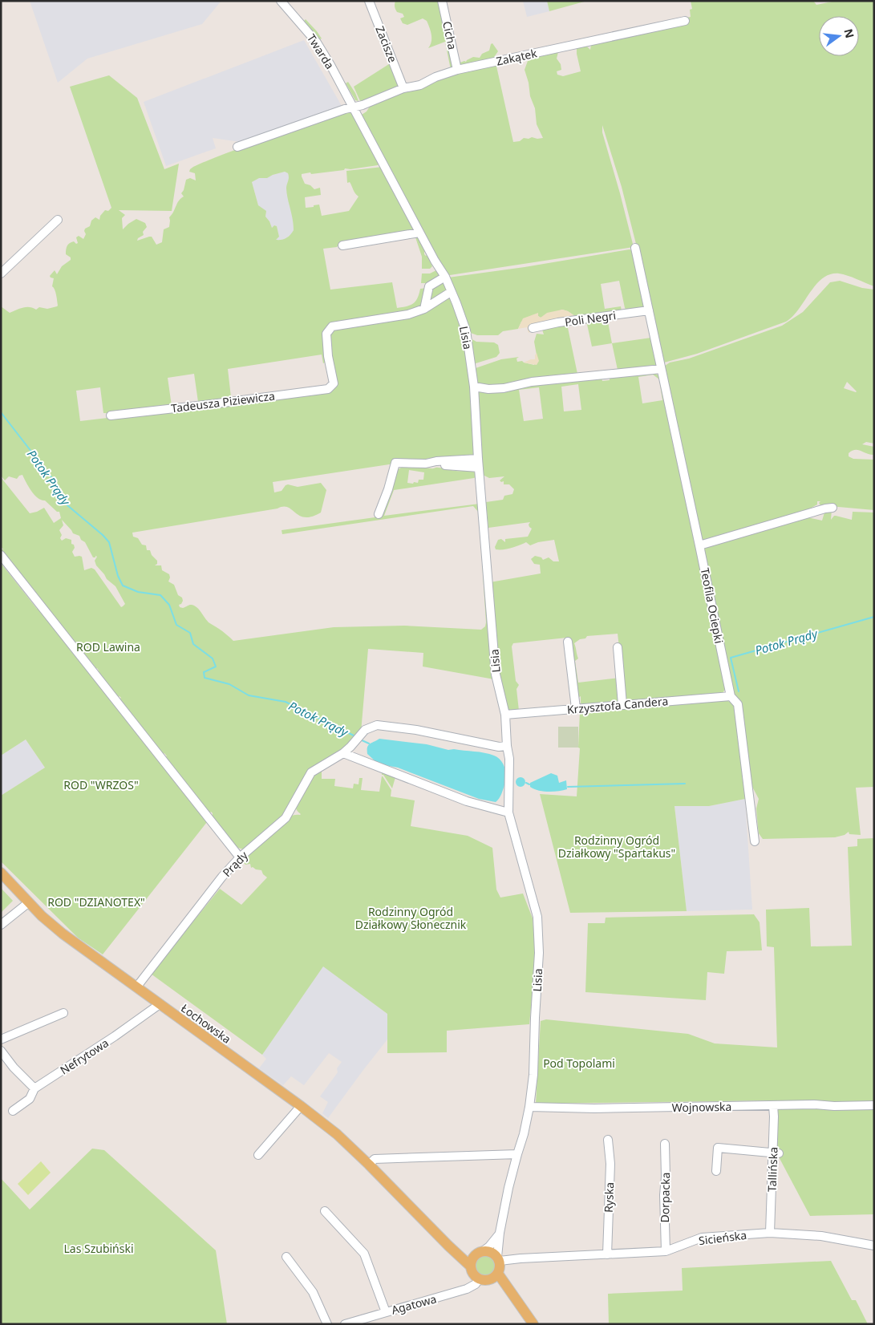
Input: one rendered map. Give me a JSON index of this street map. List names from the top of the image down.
{
  "streets": {
    "main road": ["Łochowska"],
    "street": [
      "Cicha",
      "Zacisze",
      "Twarda",
      "Zakątek",
      "Poli Negri",
      "Lisia",
      "Tadeusza Piziewicza",
      "Teofila Ociepki",
      "Krzysztofa Candera",
      "Prądy",
      "Nefrytowa",
      "Wojnowska",
      "Tallińska",
      "Ryska",
      "Dorpacka",
      "Sicieńska",
      "Agatowa"
    ]
  },
  "crossings": [
    ["Cicha", "Zakątek"],
    ["Zacisze", "Zakątek"],
    ["Twarda", "Zakątek"],
    ["Twarda", "Lisia"],
    ["Zakątek", "Lisia"],
    ["Poli Negri", "Teofila Ociepki"],
    ["Lisia", "Krzysztofa Candera"],
    ["Lisia", "Prądy"],
    ["Lisia", "Łochowska"],
    ["Lisia", "Wojnowska"],
    ["Lisia", "Sicieńska"],
    ["Lisia", "Agatowa"],
    ["Teofila Ociepki", "Krzysztofa Candera"],
    ["Prądy", "Łochowska"],
    ["Łochowska", "Nefrytowa"],
    ["Łochowska", "Sicieńska"],
    ["Łochowska", "Agatowa"],
    ["Wojnowska", "Tallińska"],
    ["Tallińska", "Sicieńska"],
    ["Ryska", "Sicieńska"],
    ["Dorpacka", "Sicieńska"],
    ["Sicieńska", "Agatowa"]
  ],
  "water": ["Potok Prądy"],
  "parks": [
    "ROD Lawina",
    "ROD \"WRZOS\"",
    "Rodzinny Ogród Działkowy \"Spartakus\"",
    "ROD \"DZIANOTEX\"",
    "Rodzinny Ogród Działkowy Słonecznik",
    "Pod Topolami",
    "Las Szubiński"
  ],
  "north": "right"
}
